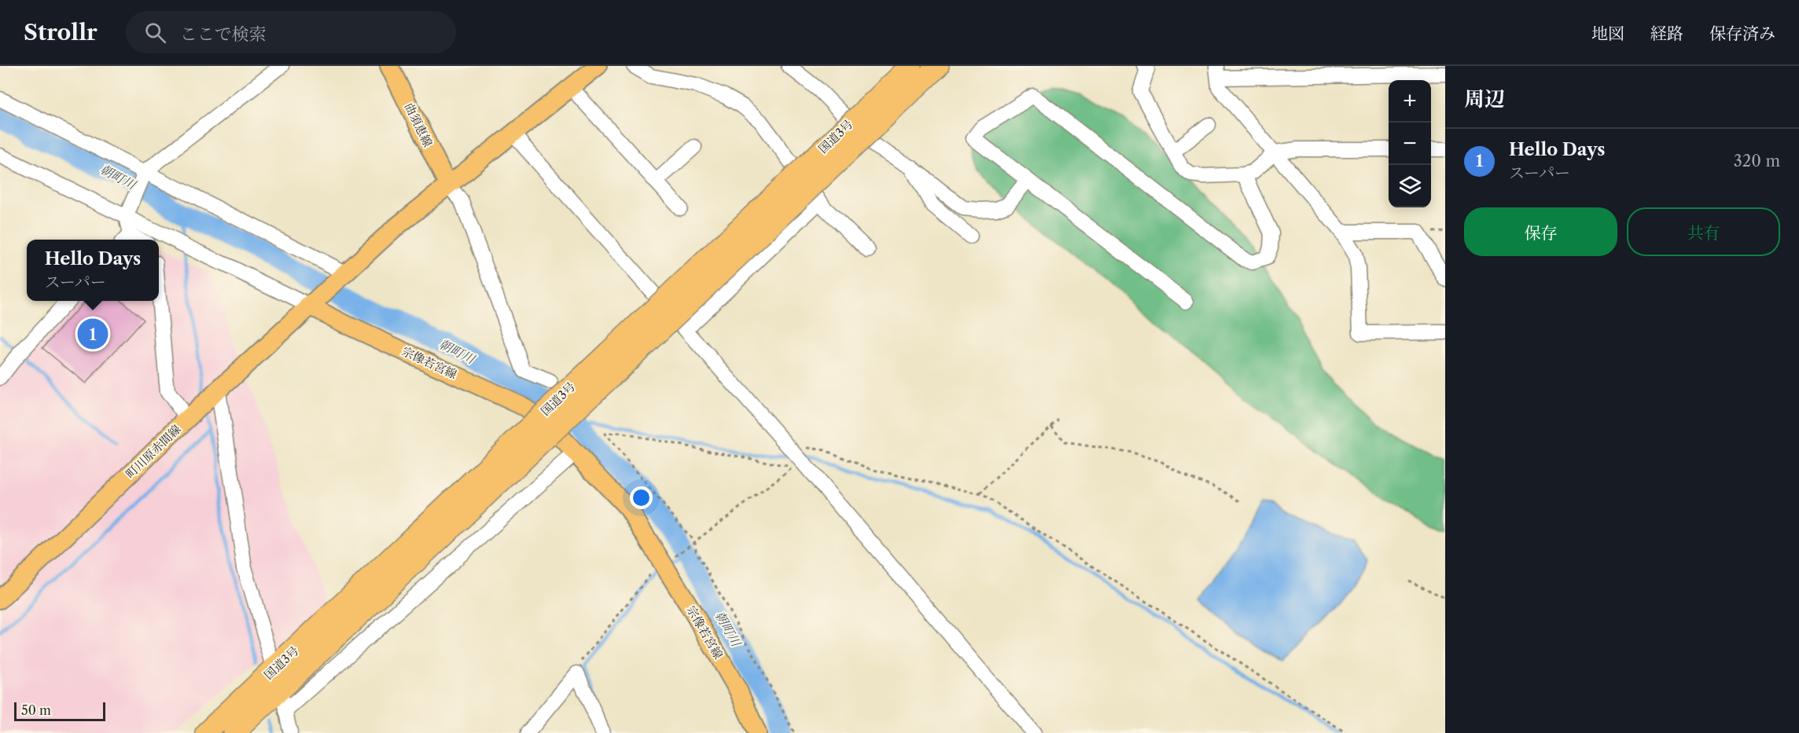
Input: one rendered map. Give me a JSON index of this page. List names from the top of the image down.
{
  "streets": {
    "highway": ["国道3号"],
    "main road": ["曲須恵線", "宗像若宮線", "町川原赤間線"]
  },
  "crossings": [
    ["宗像若宮線", "町川原赤間線"]
  ],
  "water": ["朝町川"],
  "scale_bar": "50 m",
  "page": {
    "header": "Strollr",
    "search": "ここで検索",
    "nav": ["地図", "経路", "保存済み"],
    "heading": "周辺",
    "map_buttons": ["+", "−"],
    "list": [
      {
        "mark": "1",
        "name": "Hello Days",
        "note": "スーパー",
        "value": "320 m"
      }
    ],
    "buttons": ["保存", "共有"],
    "popup": ["Hello Days", "スーパー"],
    "pins": "1",
    "scale": "50 m"
  }
}
